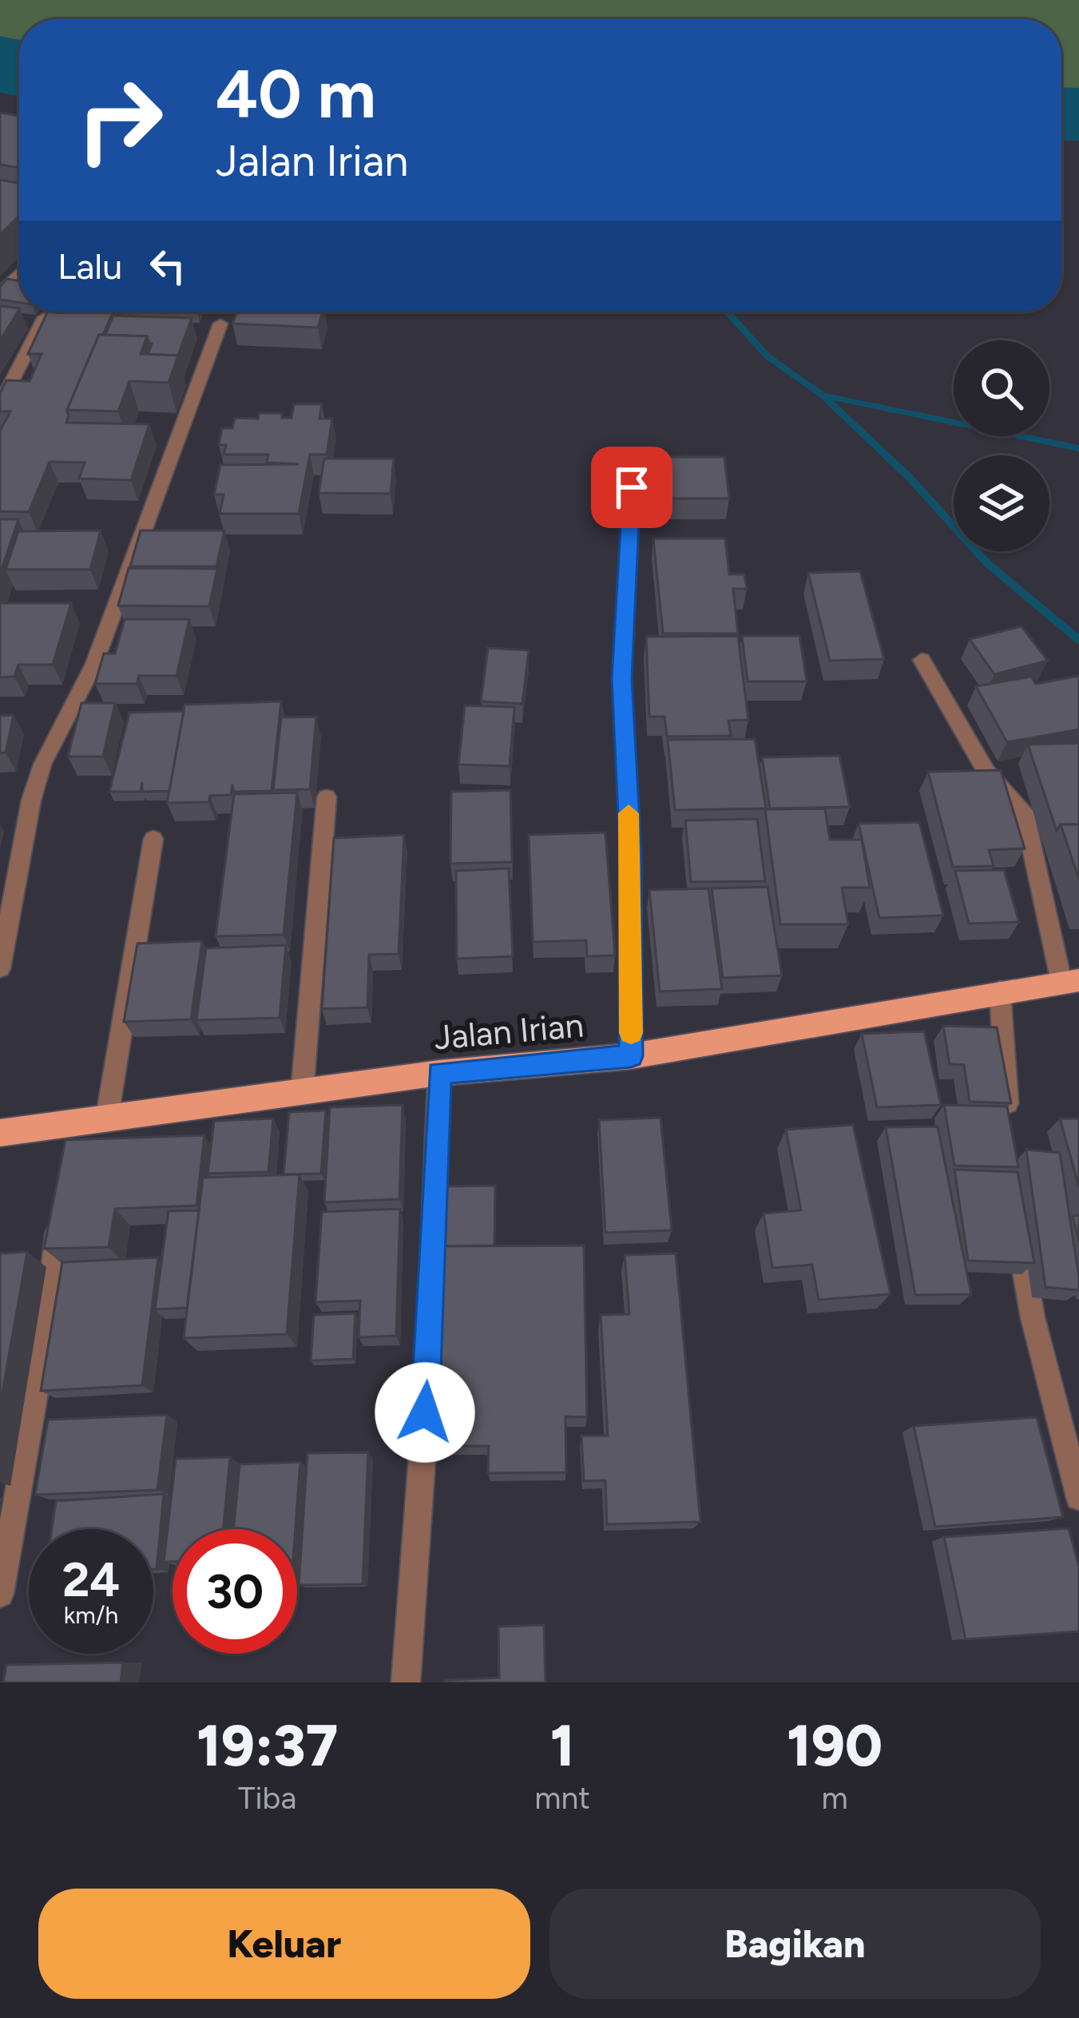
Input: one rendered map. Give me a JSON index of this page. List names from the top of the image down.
{
  "streets": {
    "main road": ["Jalan Irian"]
  },
  "page": {
    "turn": ["40 m", "Jalan Irian"],
    "then": "Lalu",
    "speed": "24 km/h",
    "limit": "30",
    "eta": [
      "19:37",
      "Tiba",
      "1",
      "mnt",
      "190",
      "m"
    ],
    "buttons": ["Keluar", "Bagikan"]
  }
}
